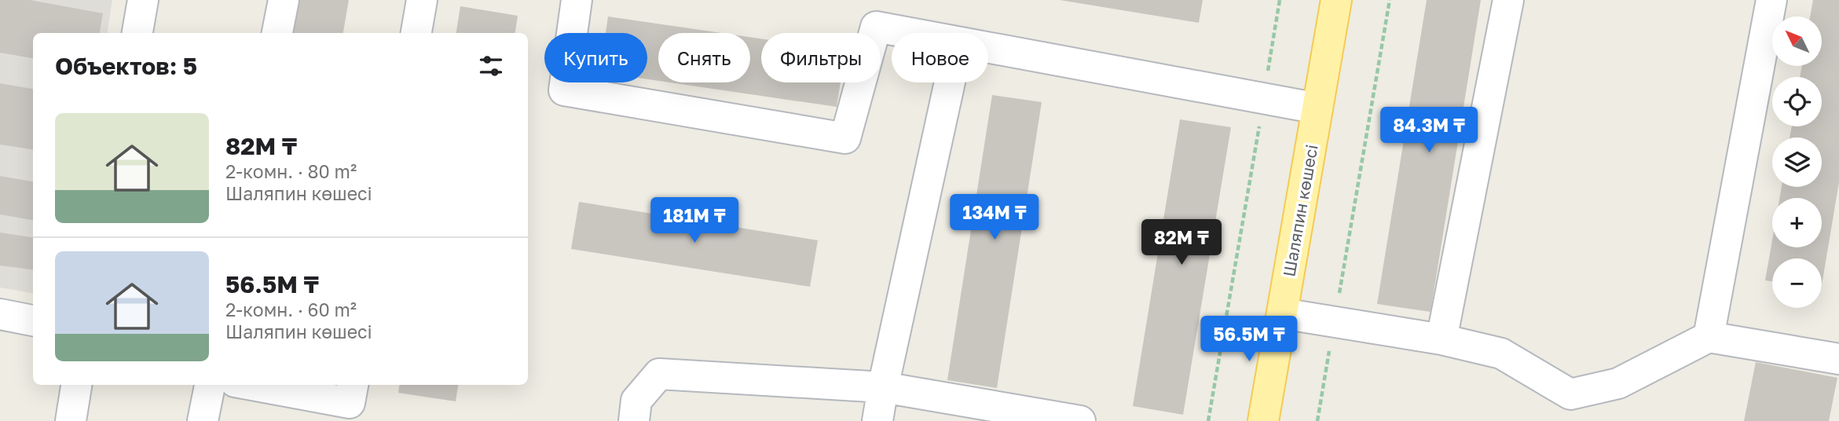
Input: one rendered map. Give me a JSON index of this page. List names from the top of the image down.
{
  "streets": {
    "main road": ["Шаляпин көшесі"]
  },
  "north": "top left",
  "page": {
    "map_buttons": ["+", "−"],
    "chip": [
      "Купить",
      "Снять",
      "Фильтры",
      "Новое"
    ],
    "heading": "Объектов: 5",
    "list": [
      {
        "name": "82M ₸",
        "note": "2-комн. · 80 m² · Шаляпин көшесі"
      },
      {
        "name": "56.5M ₸",
        "note": "2-комн. · 60 m² · Шаляпин көшесі"
      }
    ],
    "price": [
      "84.3M ₸",
      "134M ₸",
      "181M ₸",
      "82M ₸",
      "56.5M ₸"
    ]
  }
}
